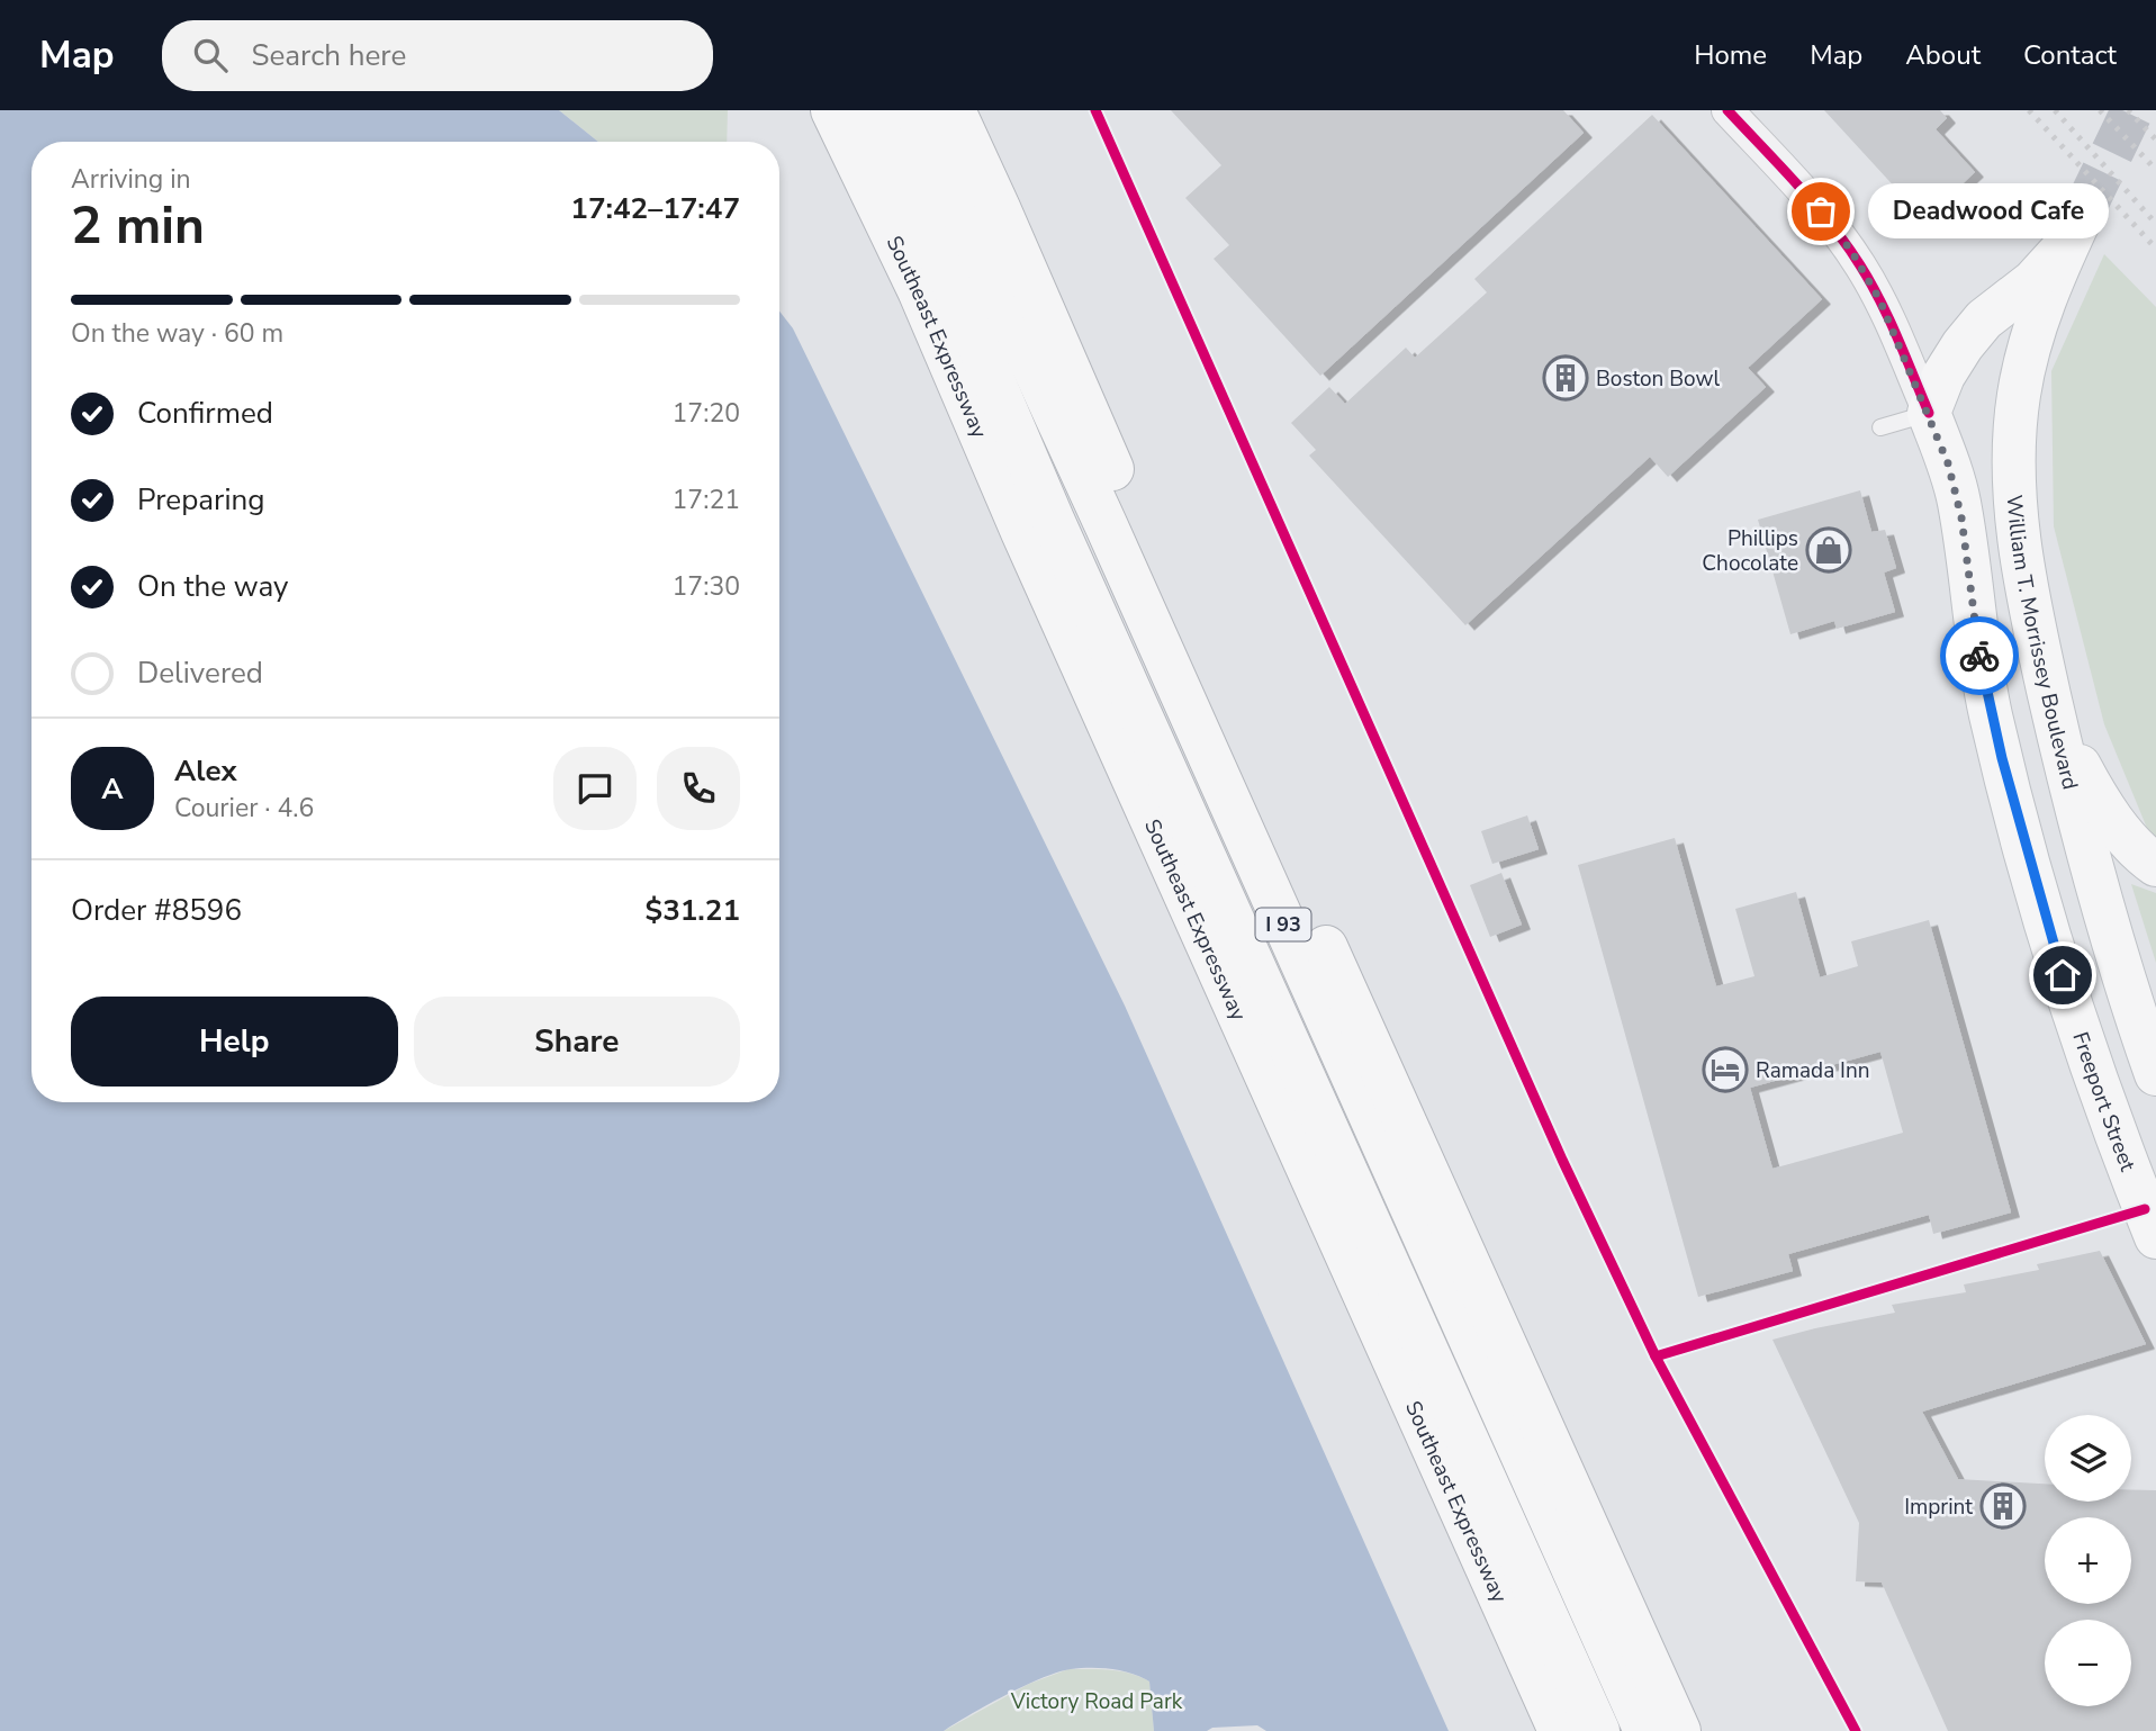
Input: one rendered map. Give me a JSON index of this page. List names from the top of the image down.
{
  "streets": {
    "main road": [
      "Southeast Expressway",
      "William T. Morrissey Boulevard",
      "I 93",
      "Freeport Street"
    ]
  },
  "crossings": [
    ["Southeast Expressway", "I 93"],
    ["William T. Morrissey Boulevard", "Freeport Street"]
  ],
  "parks": ["Victory Road Park"],
  "places": {
    "other": ["Deadwood Cafe"],
    "building": ["Boston Bowl", "Imprint"],
    "shop": ["Phillips Chocolate"],
    "hotel": ["Ramada Inn"]
  },
  "page": {
    "header": "Map",
    "search": "Search here",
    "nav": [
      "Home",
      "Map",
      "About",
      "Contact"
    ],
    "heading": ["2 min", "Arriving in", "17:42–17:47"],
    "panel": [
      "Alex",
      "Courier · 4.6",
      "Order #8596",
      "$31.21"
    ],
    "bubble": "Deadwood Cafe",
    "bar": "On the way · 60 m",
    "list": [
      ["Confirmed", "17:20"],
      ["Preparing", "17:21"],
      ["On the way", "17:30"],
      "Delivered"
    ],
    "round": "A",
    "buttons": ["Help", "Share"],
    "map_buttons": ["+", "−"]
  }
}
